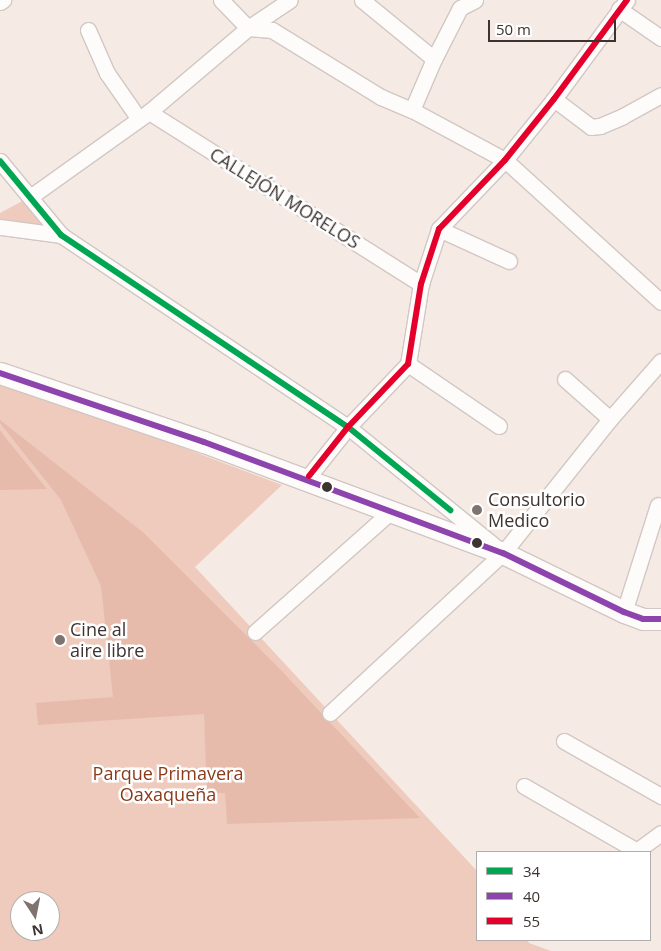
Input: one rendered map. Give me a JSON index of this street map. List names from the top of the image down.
{
  "streets": {
    "street": ["CALLEJÓN MORELOS"]
  },
  "parks": ["Parque Primavera Oaxaqueña"],
  "places": ["Consultorio Medico", "Cine al aire libre"],
  "lines": ["transit line 55", "transit line 34", "transit line 40"],
  "legend": ["34", "40", "55"],
  "scale_bar": "50 m",
  "north": "bottom"
}
